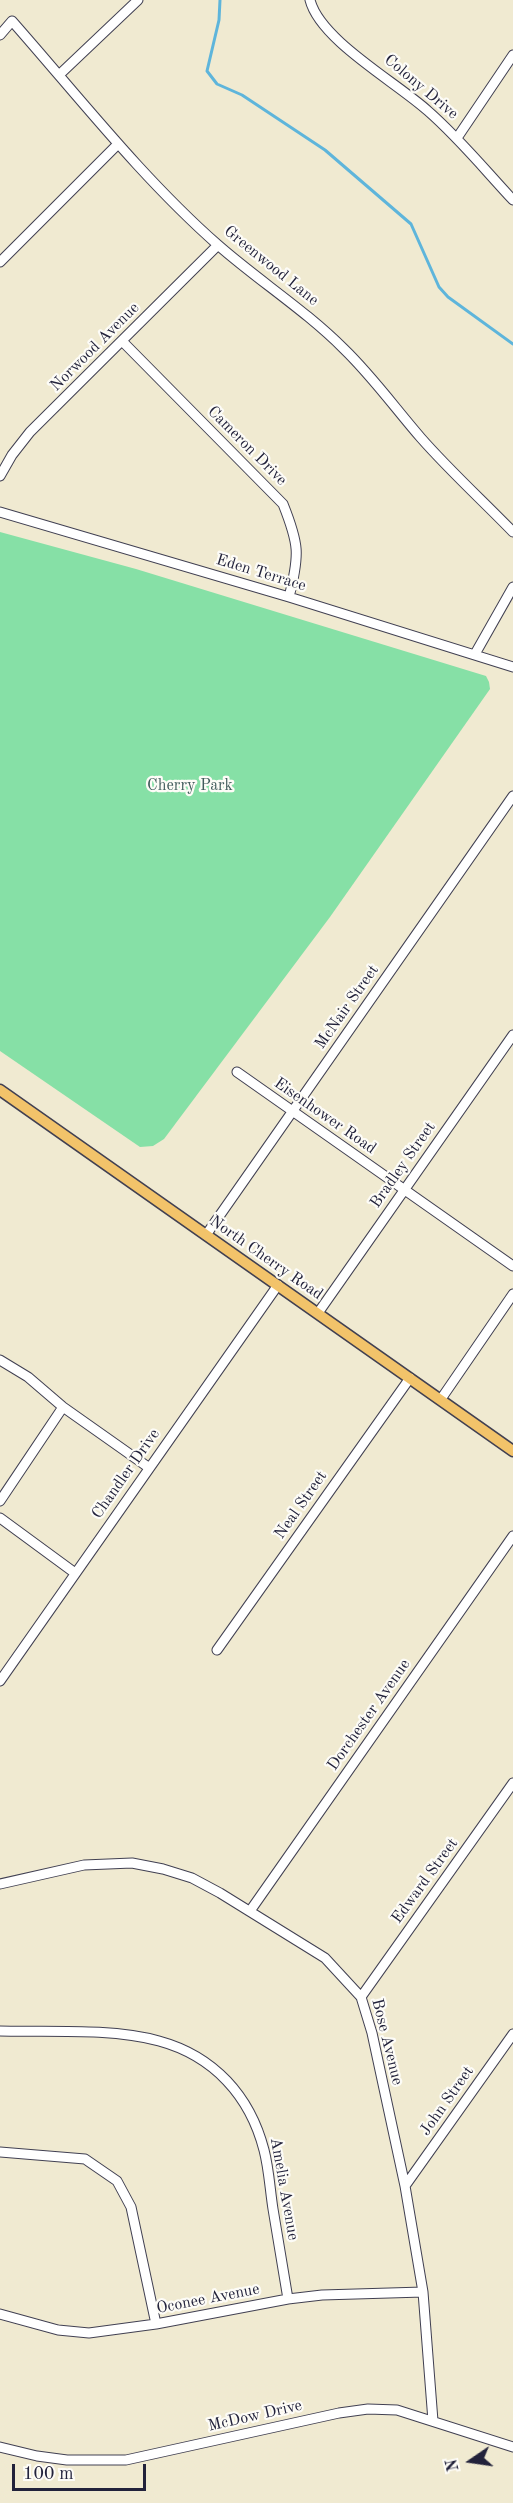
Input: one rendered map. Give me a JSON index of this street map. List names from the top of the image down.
{
  "streets": {
    "main road": ["North Cherry Road"],
    "street": [
      "Colony Drive",
      "Greenwood Lane",
      "Norwood Avenue",
      "Cameron Drive",
      "Eden Terrace",
      "McNair Street",
      "Eisenhower Road",
      "Bradley Street",
      "Chandler Drive",
      "Neal Street",
      "Dorchester Avenue",
      "Edward Street",
      "Bose Avenue",
      "John Street",
      "Amelia Avenue",
      "Oconee Avenue",
      "McDow Drive"
    ]
  },
  "crossings": [
    ["Greenwood Lane", "Norwood Avenue"],
    ["Norwood Avenue", "Cameron Drive"],
    ["Cameron Drive", "Eden Terrace"],
    ["McNair Street", "Eisenhower Road"],
    ["McNair Street", "North Cherry Road"],
    ["Eisenhower Road", "Bradley Street"],
    ["Bradley Street", "North Cherry Road"],
    ["North Cherry Road", "Chandler Drive"],
    ["North Cherry Road", "Neal Street"],
    ["Dorchester Avenue", "Bose Avenue"],
    ["Edward Street", "Bose Avenue"],
    ["Bose Avenue", "John Street"],
    ["Bose Avenue", "Oconee Avenue"],
    ["Bose Avenue", "McDow Drive"],
    ["Amelia Avenue", "Oconee Avenue"]
  ],
  "parks": ["Cherry Park"],
  "scale_bar": "100 m",
  "north": "left"
}
